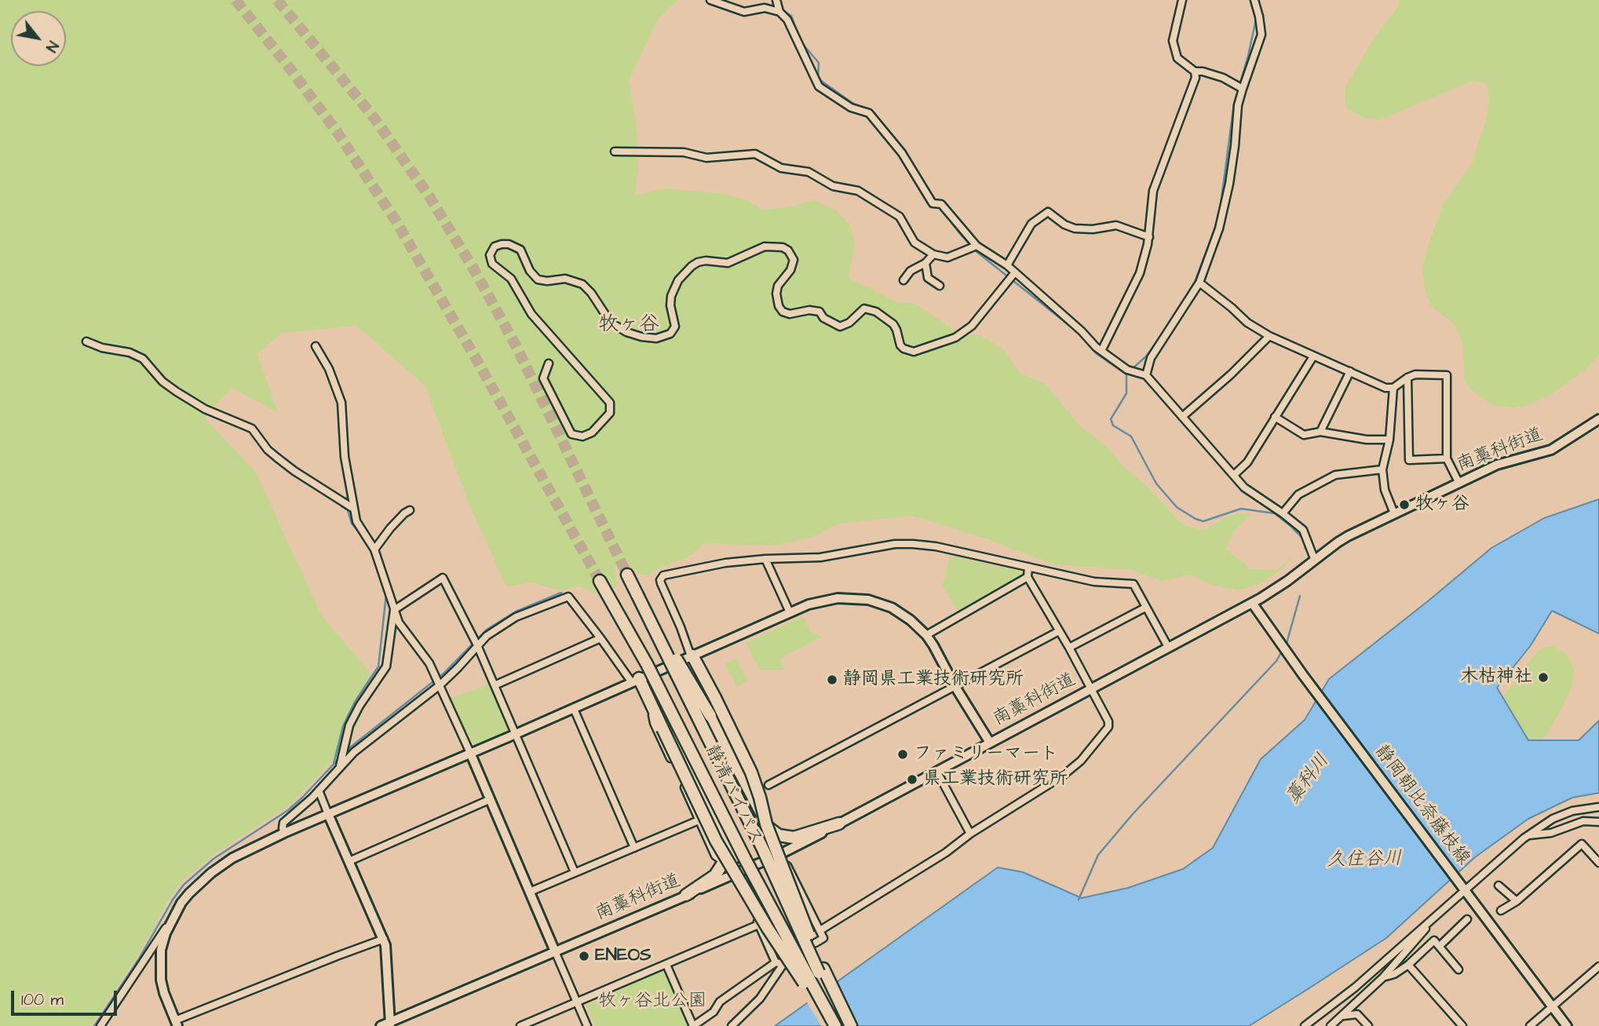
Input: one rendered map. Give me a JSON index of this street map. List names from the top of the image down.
{
  "streets": {
    "highway": ["静清バイパス"],
    "main road": ["南藁科街道", "静岡朝比奈藤枝線"]
  },
  "crossings": [
    ["南藁科街道", "静岡朝比奈藤枝線"]
  ],
  "districts": ["牧ヶ谷"],
  "water": ["藁科川", "久住谷川"],
  "parks": ["牧ヶ谷北公園"],
  "places": [
    "牧ヶ谷",
    "木枯神社",
    "静岡県工業技術研究所",
    "ファミリーマート",
    "県工業技術研究所",
    "ENEOS"
  ],
  "scale_bar": "100 m",
  "north": "bottom right"
}
